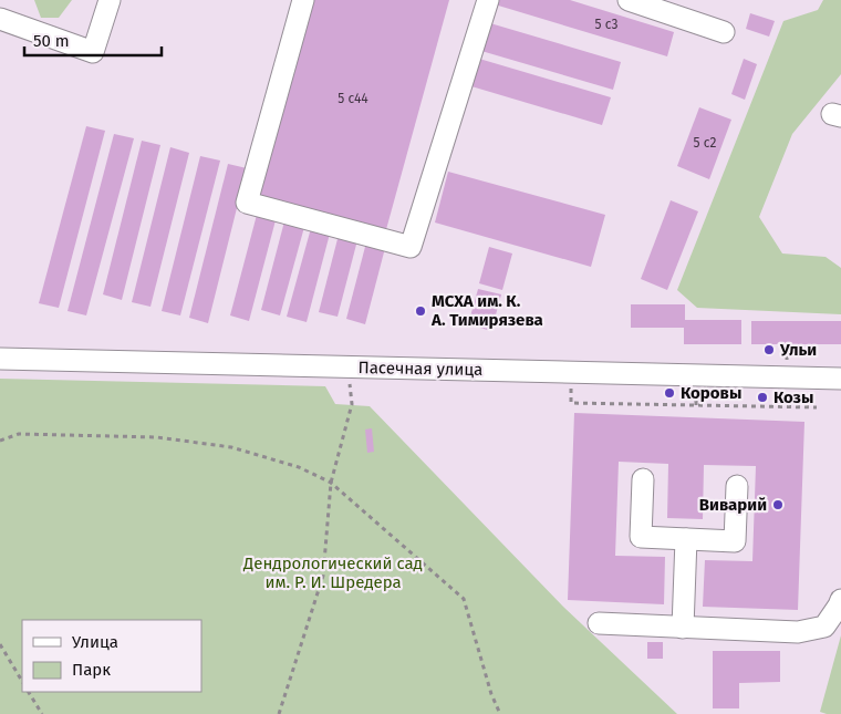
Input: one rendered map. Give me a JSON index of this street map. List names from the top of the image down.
{
  "streets": {
    "street": ["Пасечная улица"]
  },
  "parks": ["Дендрологический сад им. Р. И. Шредера"],
  "places": [
    "МСХА им. К. А. Тимирязева",
    "Ульи",
    "Коровы",
    "Козы",
    "Виварий"
  ],
  "house_numbers": ["5 с3", "5 с44", "5 с2"],
  "legend": ["Улица", "Парк"],
  "scale_bar": "50 m"
}
